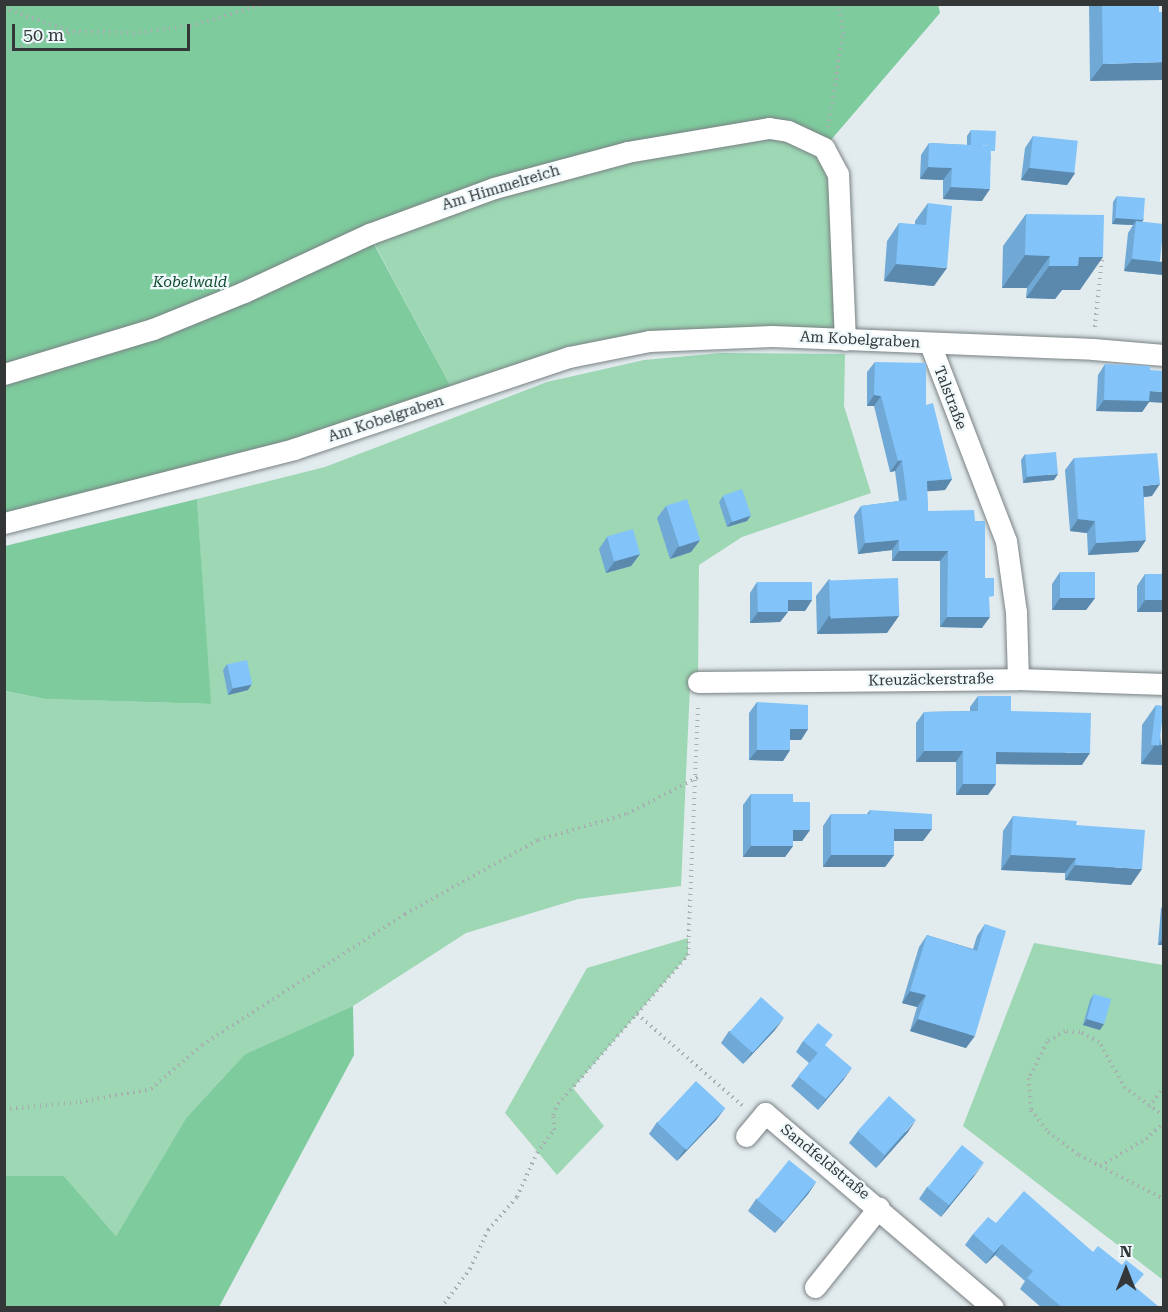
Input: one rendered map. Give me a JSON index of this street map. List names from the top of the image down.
{
  "streets": {
    "street": [
      "Am Himmelreich",
      "Am Kobelgraben",
      "Talstraße",
      "Kreuzäckerstraße",
      "Sandfeldstraße"
    ]
  },
  "crossings": [
    ["Am Kobelgraben", "Talstraße"],
    ["Talstraße", "Kreuzäckerstraße"]
  ],
  "parks": ["Kobelwald"],
  "scale_bar": "50 m",
  "north": "top"
}
